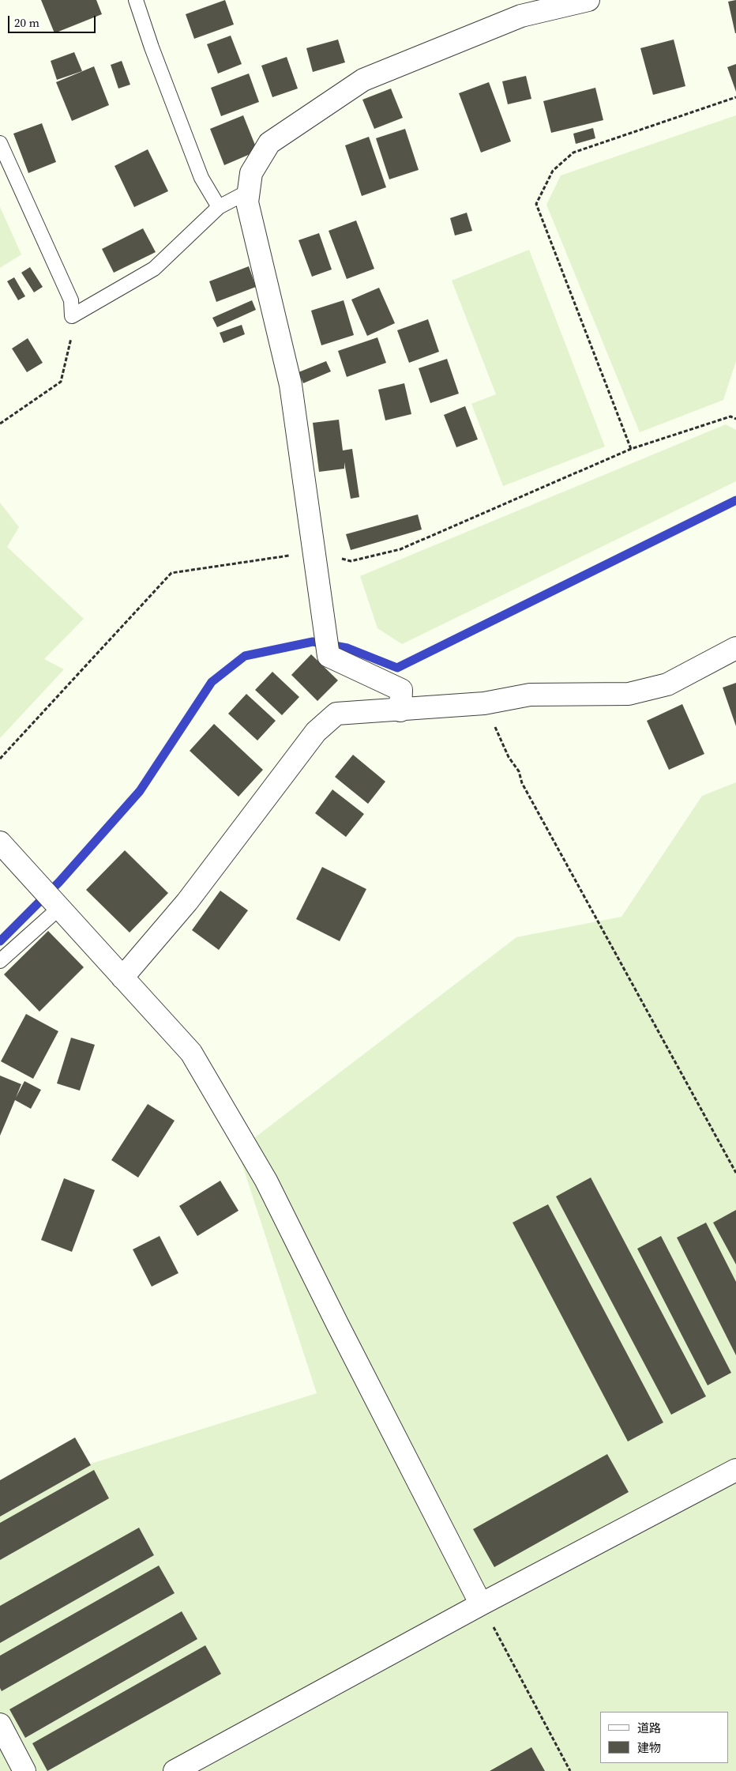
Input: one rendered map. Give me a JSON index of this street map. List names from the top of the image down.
{
  "legend": ["道路", "建物"],
  "scale_bar": "20 m"
}
